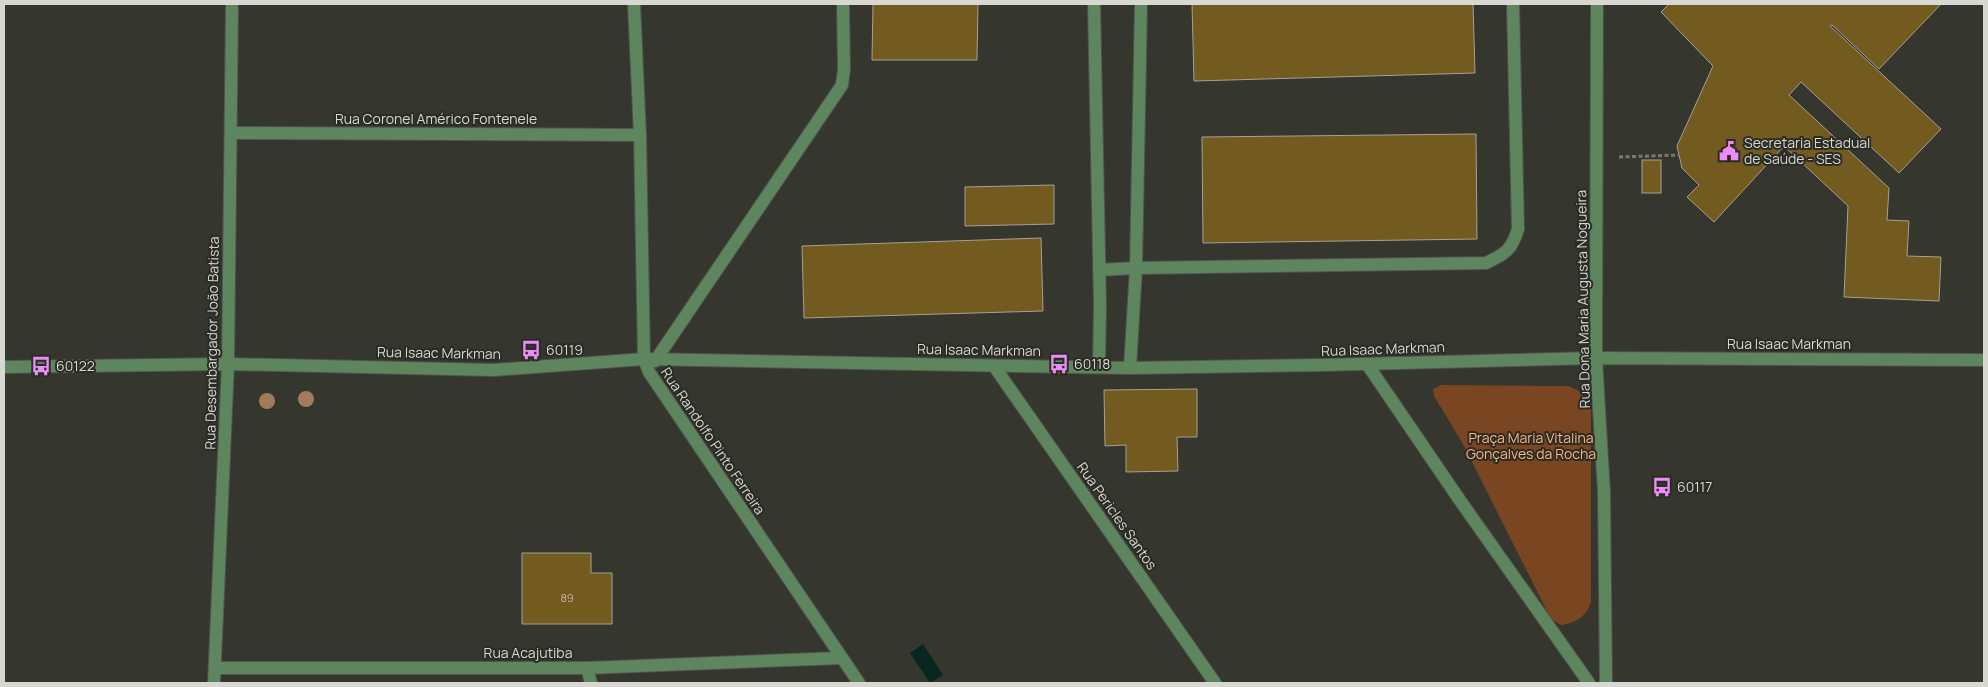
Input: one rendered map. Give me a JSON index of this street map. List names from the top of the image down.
{
  "streets": {
    "street": [
      "Rua Coronel Américo Fontenele",
      "Rua Dona Maria Augusta Nogueira",
      "Rua Desembargador João Batista",
      "Rua Isaac Markman",
      "Rua Randolfo Pinto Ferreira",
      "Rua Pericles Santos",
      "Rua Acajutiba"
    ]
  },
  "crossings": [
    ["Rua Coronel Américo Fontenele", "Rua Desembargador João Batista"],
    ["Rua Coronel Américo Fontenele", "Rua Randolfo Pinto Ferreira"],
    ["Rua Dona Maria Augusta Nogueira", "Rua Isaac Markman"],
    ["Rua Desembargador João Batista", "Rua Isaac Markman"],
    ["Rua Desembargador João Batista", "Rua Acajutiba"],
    ["Rua Isaac Markman", "Rua Randolfo Pinto Ferreira"],
    ["Rua Isaac Markman", "Rua Pericles Santos"],
    ["Rua Randolfo Pinto Ferreira", "Rua Acajutiba"]
  ],
  "parks": ["Praça Maria Vitalina Gonçalves da Rocha"],
  "places": {
    "public building": ["Secretaria Estadual de Saúde - SES"],
    "bus stop": [
      "60119",
      "60118",
      "60122",
      "60117"
    ]
  },
  "house_numbers": ["89"]
}
